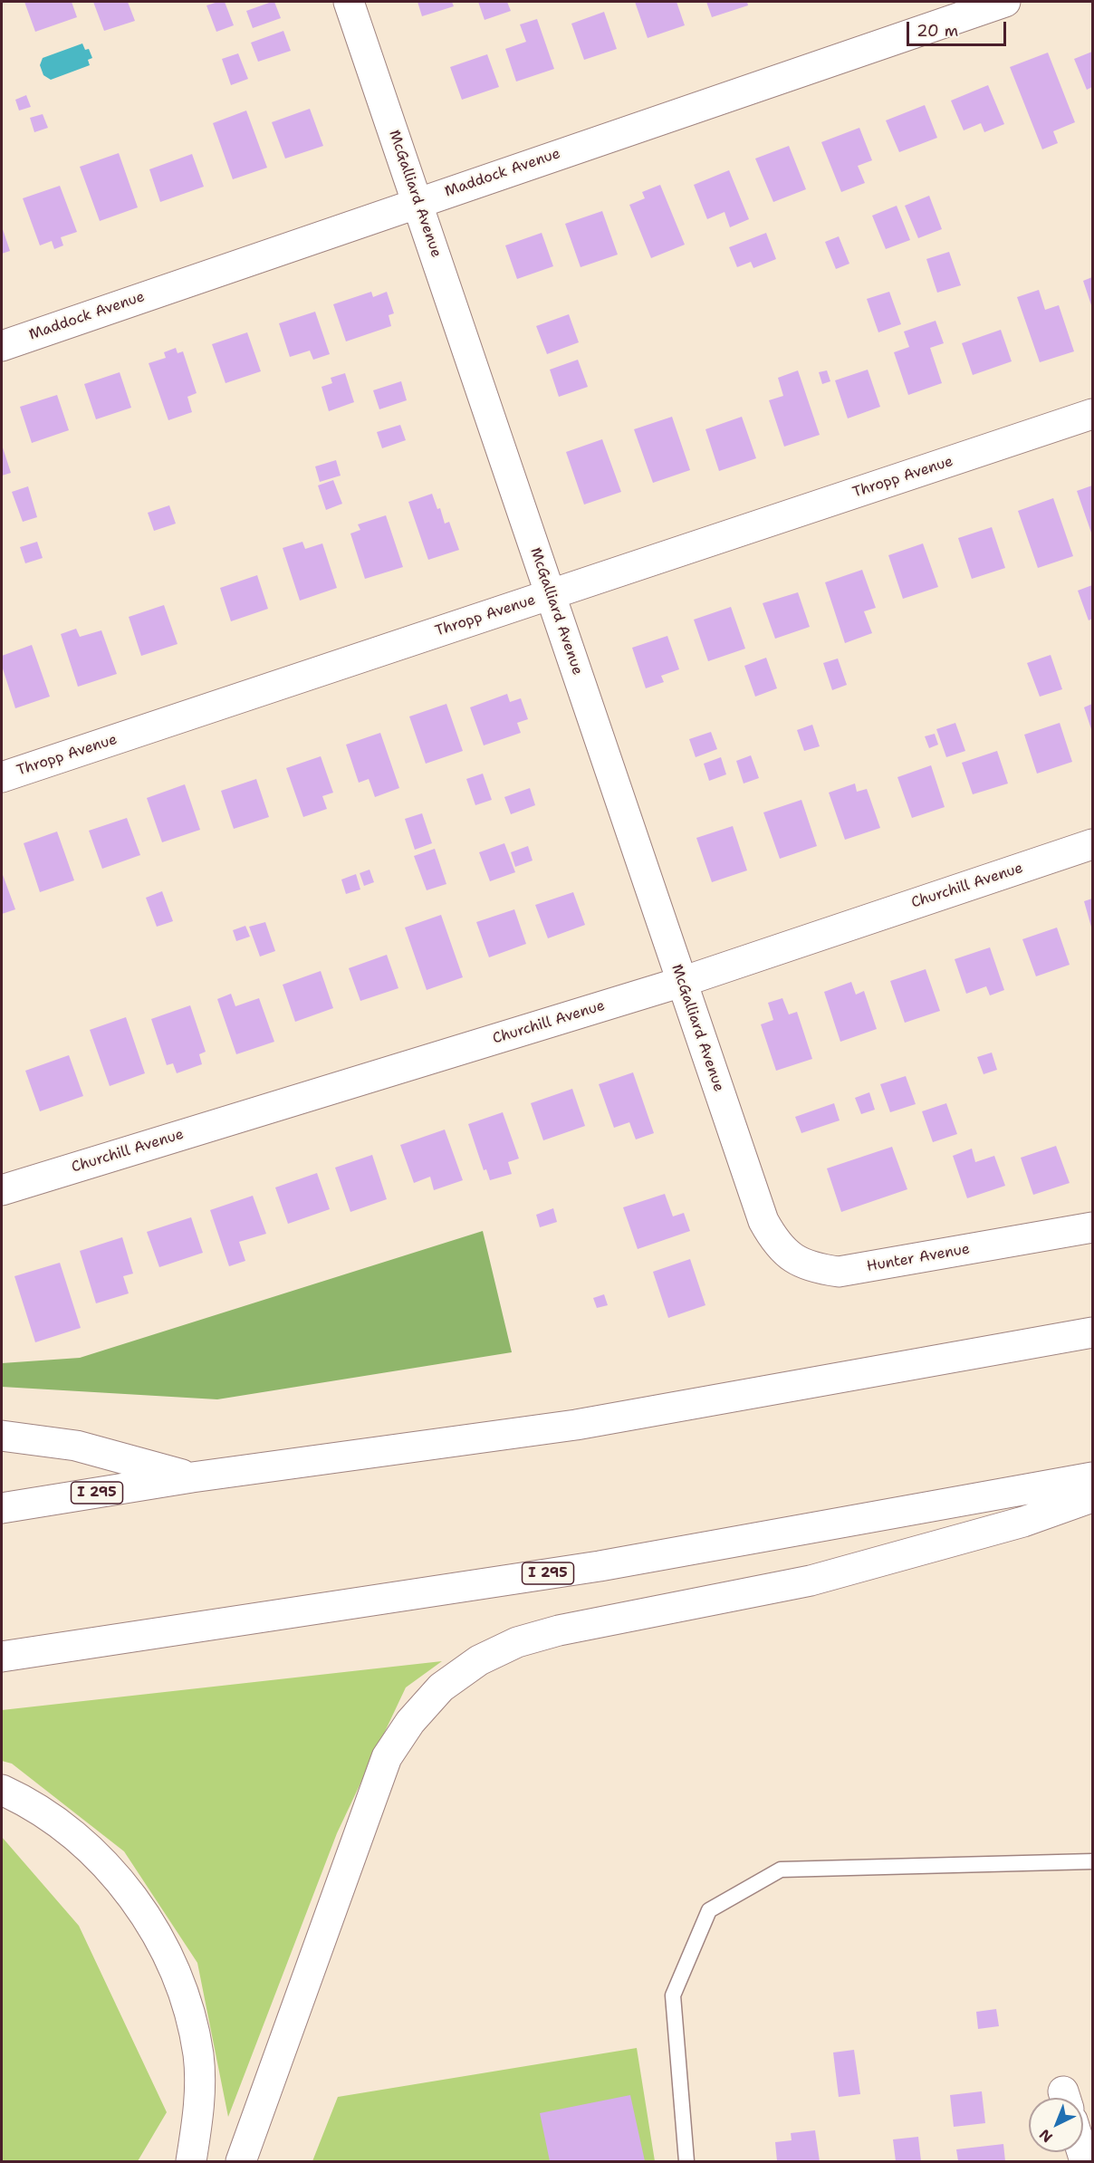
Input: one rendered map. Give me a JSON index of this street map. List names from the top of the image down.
{
  "streets": {
    "main road": [
      "Maddock Avenue",
      "McGalliard Avenue",
      "Thropp Avenue",
      "Churchill Avenue",
      "Hunter Avenue",
      "I 295"
    ]
  },
  "crossings": [
    ["Maddock Avenue", "McGalliard Avenue"],
    ["McGalliard Avenue", "Thropp Avenue"],
    ["McGalliard Avenue", "Churchill Avenue"],
    ["McGalliard Avenue", "Hunter Avenue"]
  ],
  "scale_bar": "20 m",
  "north": "bottom left"
}
